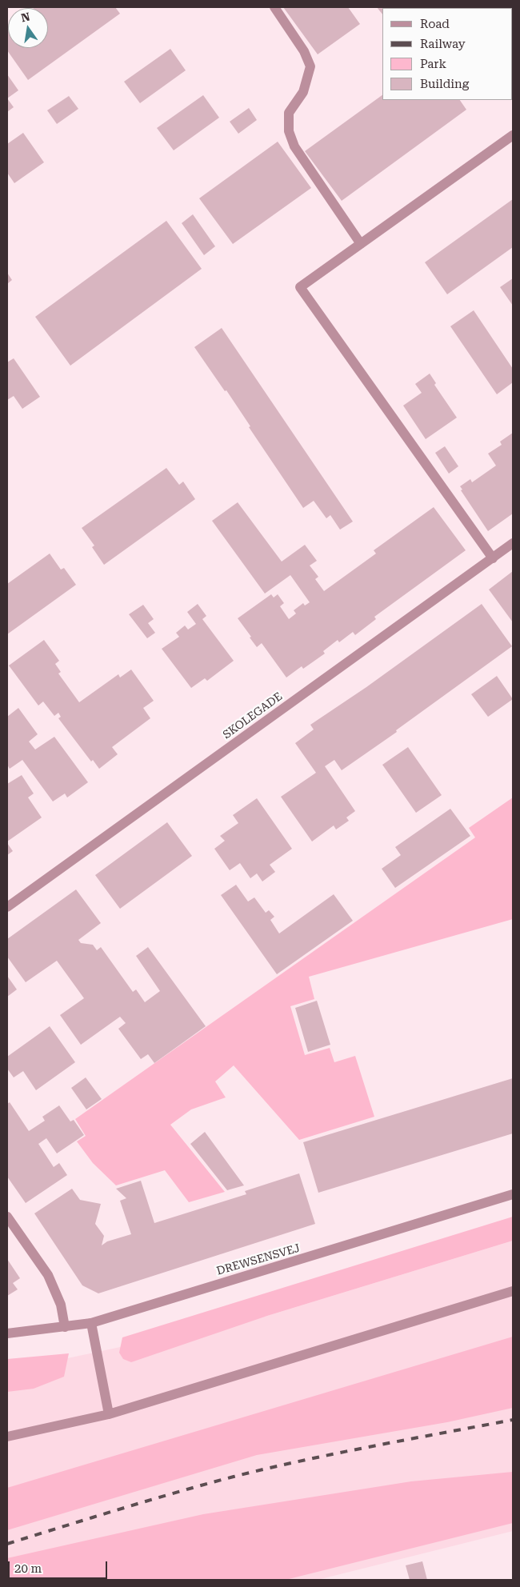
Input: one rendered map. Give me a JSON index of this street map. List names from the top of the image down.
{
  "streets": {
    "street": ["SKOLEGADE", "DREWSENSVEJ"]
  },
  "legend": [
    "Road",
    "Railway",
    "Park",
    "Building"
  ],
  "scale_bar": "20 m",
  "north": "top"
}
